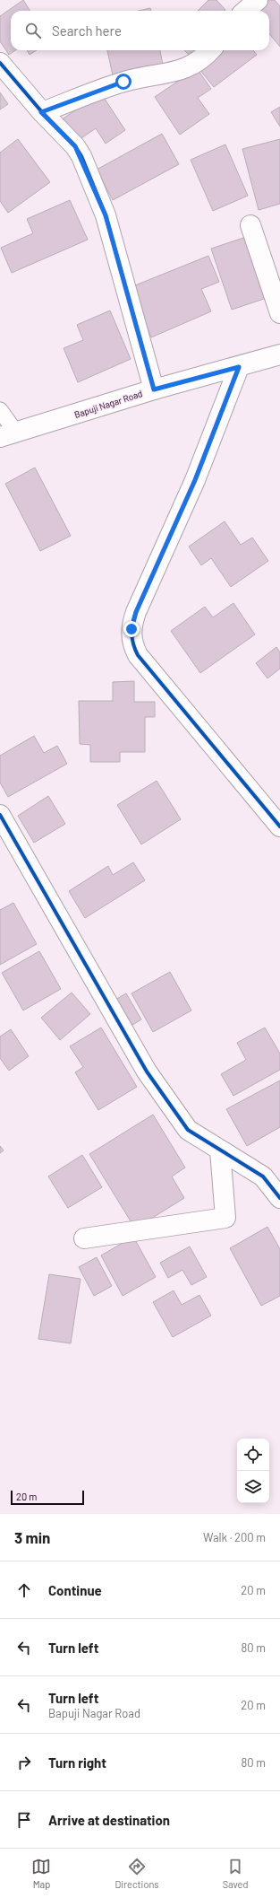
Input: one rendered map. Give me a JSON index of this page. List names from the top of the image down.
{
  "streets": {
    "street": ["Bapuji Nagar Road"]
  },
  "scale_bar": "20 m",
  "page": {
    "search": "Search here",
    "scale": "20 m",
    "heading": ["3 min", "Walk · 200 m"],
    "list": [
      ["Continue", "20 m"],
      ["Turn left", "80 m"],
      ["Turn left", "Bapuji Nagar Road", "20 m"],
      ["Turn right", "80 m"],
      "Arrive at destination"
    ],
    "nav": ["Map", "Directions", "Saved"]
  }
}
